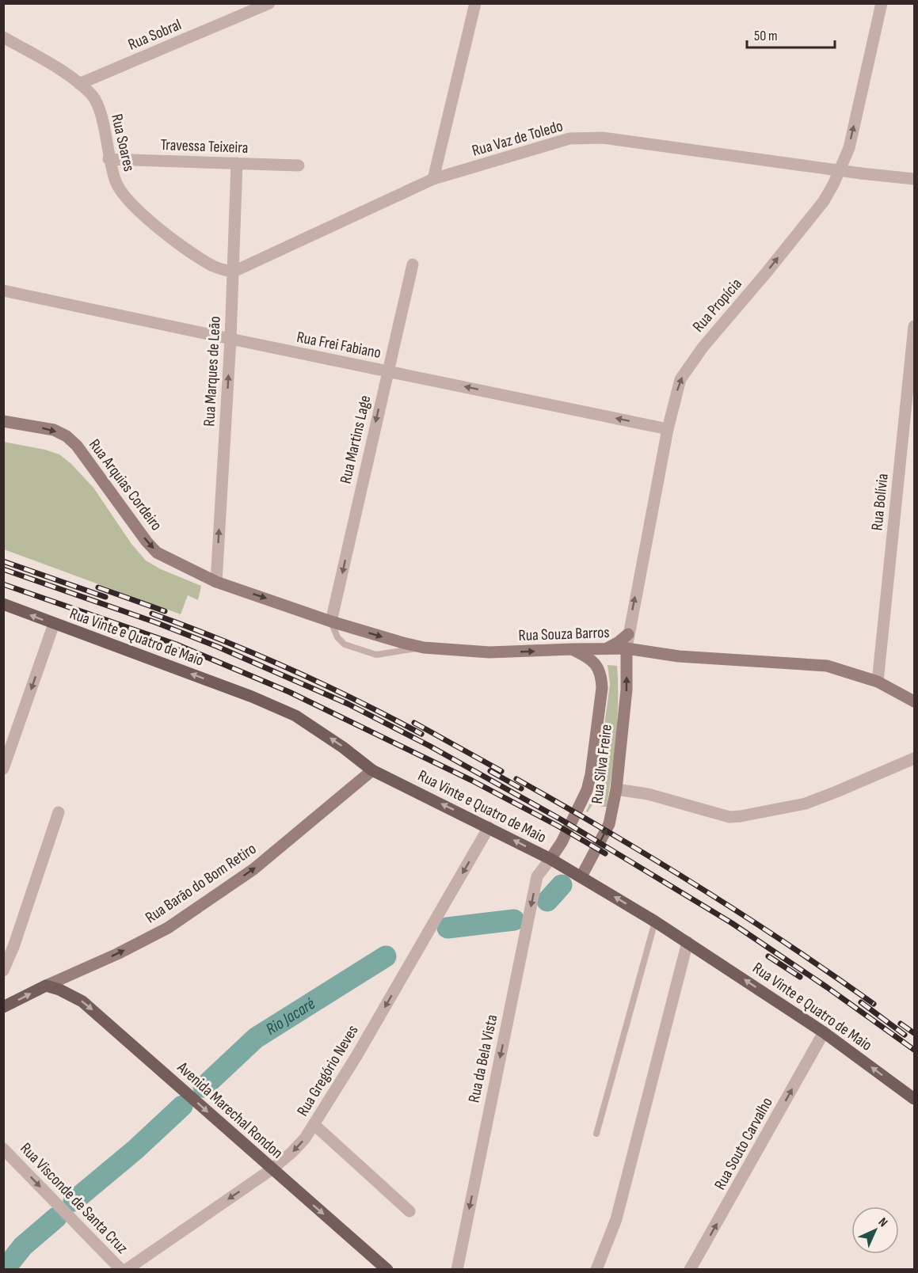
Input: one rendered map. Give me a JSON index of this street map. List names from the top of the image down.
{
  "streets": {
    "main road": [
      "Rua Arquias Cordeiro",
      "Rua Souza Barros",
      "Rua Vinte e Quatro de Maio",
      "Rua Silva Freire",
      "Rua Barão do Bom Retiro",
      "Avenida Marechal Rondon"
    ],
    "street": [
      "Rua Sobral",
      "Rua Vaz de Toledo",
      "Rua Soares",
      "Travessa Teixeira",
      "Rua Propícia",
      "Rua Frei Fabiano",
      "Rua Marques de Leão",
      "Rua Martins Lage",
      "Rua Bolívia",
      "Rua da Bela Vista",
      "Rua Gregório Neves",
      "Rua Souto Carvalho",
      "Rua Visconde de Santa Cruz"
    ]
  },
  "crossings": [
    ["Rua Sobral", "Rua Soares"],
    ["Rua Vaz de Toledo", "Rua Soares"],
    ["Rua Vaz de Toledo", "Rua Marques de Leão"],
    ["Rua Soares", "Travessa Teixeira"],
    ["Rua Soares", "Rua Marques de Leão"],
    ["Travessa Teixeira", "Rua Marques de Leão"],
    ["Rua Propícia", "Rua Frei Fabiano"],
    ["Rua Propícia", "Rua Souza Barros"],
    ["Rua Propícia", "Rua Silva Freire"],
    ["Rua Frei Fabiano", "Rua Marques de Leão"],
    ["Rua Frei Fabiano", "Rua Martins Lage"],
    ["Rua Marques de Leão", "Rua Arquias Cordeiro"],
    ["Rua Marques de Leão", "Rua Souza Barros"],
    ["Rua Martins Lage", "Rua Souza Barros"],
    ["Rua Arquias Cordeiro", "Rua Souza Barros"],
    ["Rua Bolívia", "Rua Souza Barros"],
    ["Rua Souza Barros", "Rua Silva Freire"],
    ["Rua Vinte e Quatro de Maio", "Rua Silva Freire"],
    ["Rua Vinte e Quatro de Maio", "Rua Barão do Bom Retiro"],
    ["Rua Vinte e Quatro de Maio", "Rua da Bela Vista"],
    ["Rua Vinte e Quatro de Maio", "Rua Gregório Neves"],
    ["Rua Vinte e Quatro de Maio", "Rua Souto Carvalho"],
    ["Rua Silva Freire", "Rua da Bela Vista"],
    ["Rua Barão do Bom Retiro", "Avenida Marechal Rondon"],
    ["Rua Gregório Neves", "Avenida Marechal Rondon"]
  ],
  "one_way": [
    "Rua Propícia",
    "Rua Frei Fabiano",
    "Rua Marques de Leão",
    "Rua Martins Lage",
    "Rua Arquias Cordeiro",
    "Rua Souza Barros",
    "Rua Vinte e Quatro de Maio",
    "Rua Silva Freire",
    "Rua Barão do Bom Retiro",
    "Rua da Bela Vista",
    "Rua Gregório Neves",
    "Avenida Marechal Rondon",
    "Rua Souto Carvalho",
    "Rua Visconde de Santa Cruz"
  ],
  "water": ["Rio Jacaré"],
  "scale_bar": "50 m",
  "north": "top right"
}
